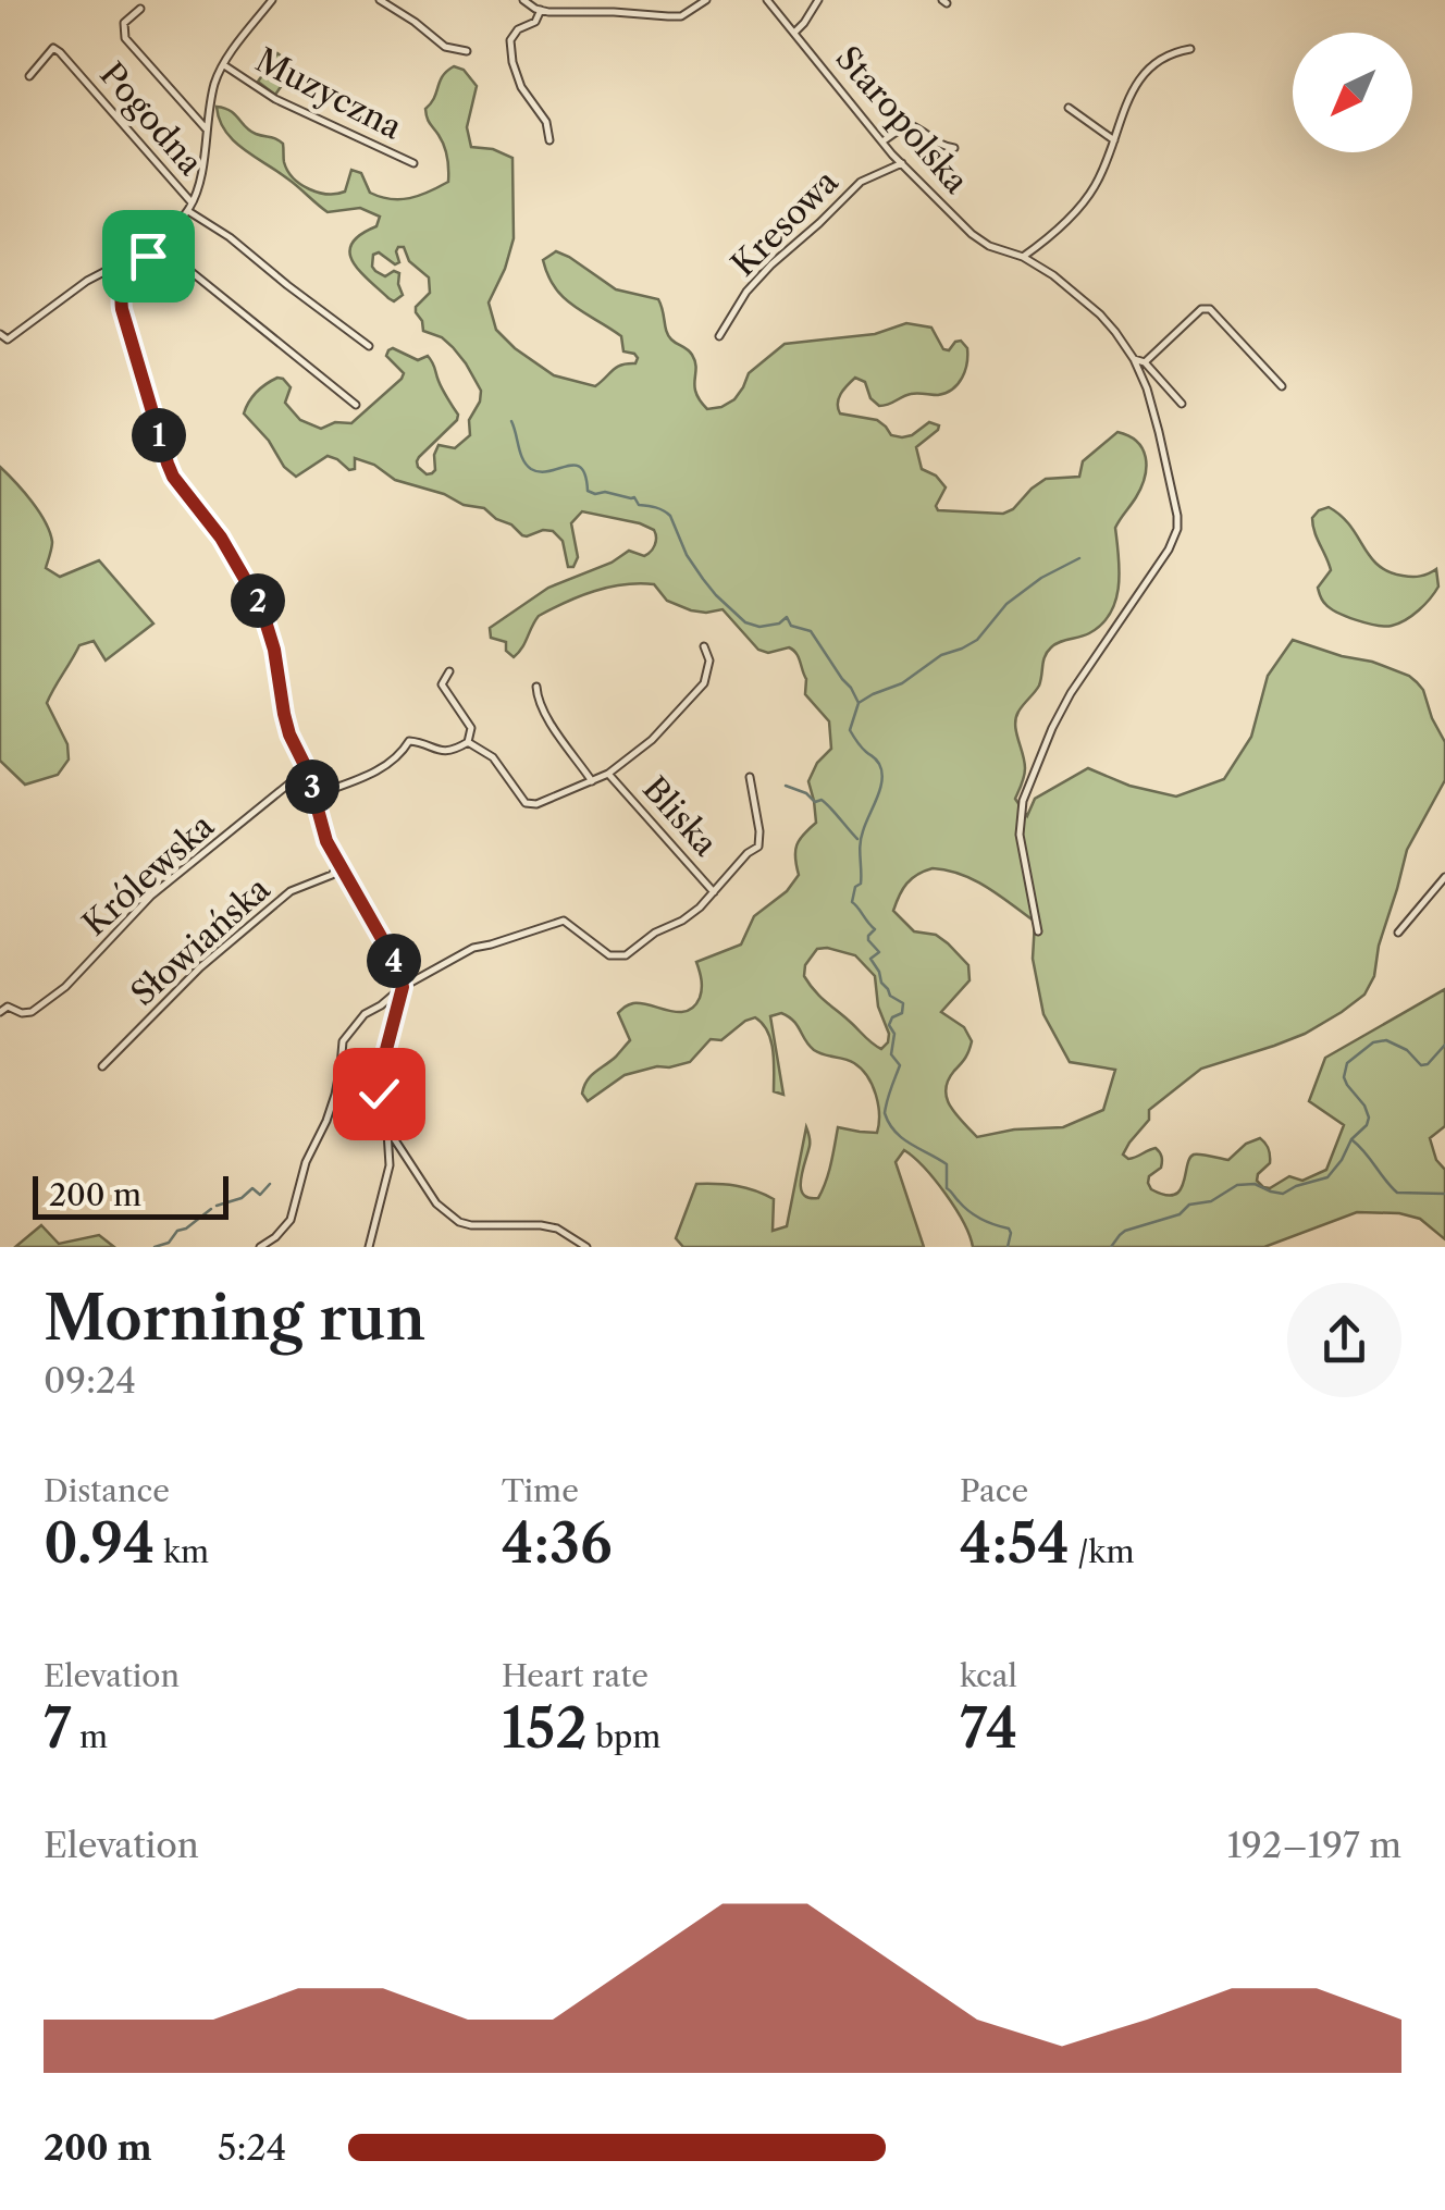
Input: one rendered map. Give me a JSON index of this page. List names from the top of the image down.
{
  "streets": {
    "street": [
      "Muzyczna",
      "Pogodna",
      "Staropolska",
      "Kresowa",
      "Bliska",
      "Królewska",
      "Słowiańska"
    ]
  },
  "crossings": [
    ["Staropolska", "Kresowa"]
  ],
  "scale_bar": "200 m",
  "north": "bottom left",
  "page": {
    "pins": [
      "1",
      "2",
      "3",
      "4"
    ],
    "scale": "200 m",
    "heading": ["Morning run", "09:24"],
    "stats": [
      ["Distance", "0.94 km"],
      ["Time", "4:36"],
      ["Pace", "4:54 /km"],
      ["Elevation", "7 m"],
      ["Heart rate", "152 bpm"],
      ["kcal", "74"]
    ],
    "chart": ["Elevation", "192–197 m"],
    "list": [
      {
        "name": "200 m",
        "note": "5:24"
      }
    ]
  }
}
